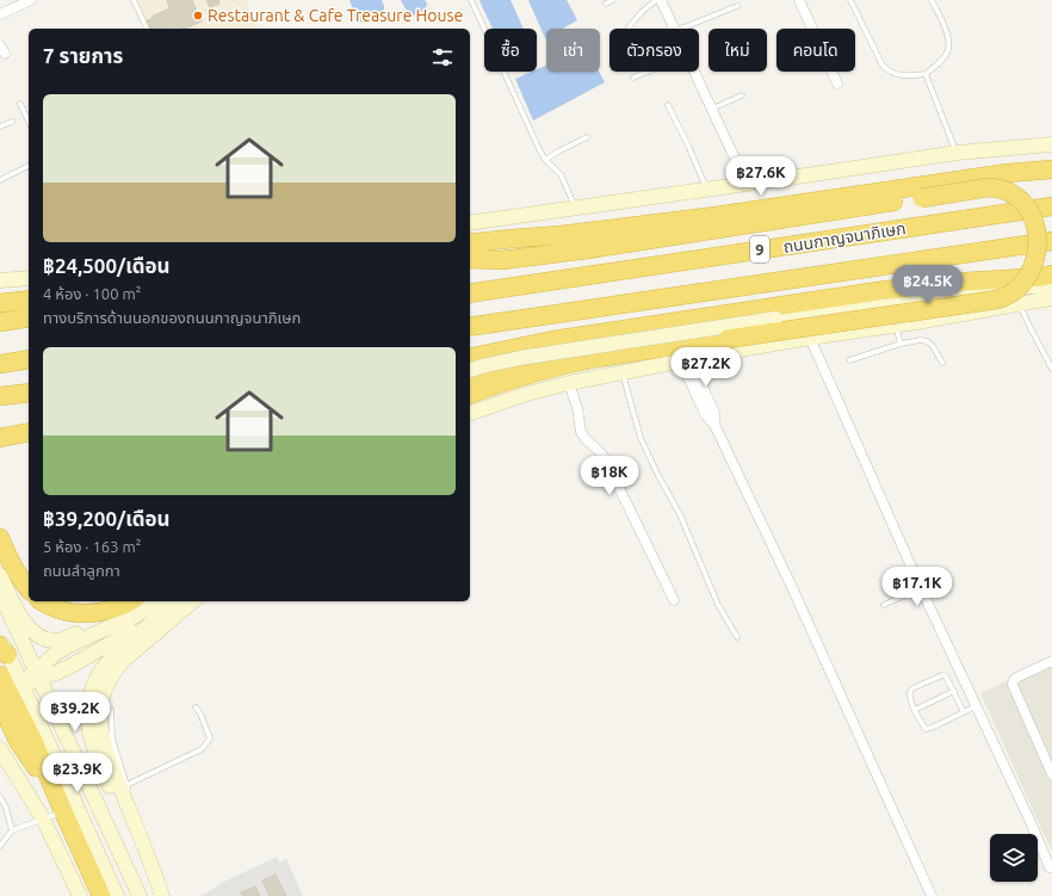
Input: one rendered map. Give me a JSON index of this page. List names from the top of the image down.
{
  "streets": {
    "highway": ["ถนนกาญจนาภิเษก", "9"]
  },
  "places": ["Restaurant & Cafe Treasure House"],
  "page": {
    "chip": [
      "ซื้อ",
      "เช่า",
      "ตัวกรอง",
      "ใหม่",
      "คอนโด"
    ],
    "heading": "7 รายการ",
    "list": [
      {
        "name": "฿24,500/เดือน",
        "note": "4 ห้อง · 100 m² · ทางบริการด้านนอกของถนนกาญจนาภิเษก"
      },
      {
        "name": "฿39,200/เดือน",
        "note": "5 ห้อง · 163 m² · ถนนลำลูกกา"
      }
    ],
    "price": [
      "฿27.6K",
      "฿24.5K",
      "฿27.2K",
      "฿18K",
      "฿17.1K",
      "฿39.2K",
      "฿23.9K"
    ]
  }
}
